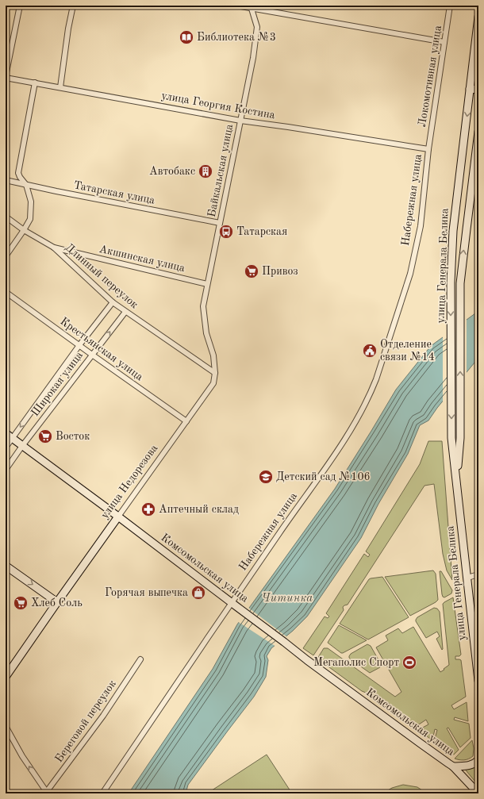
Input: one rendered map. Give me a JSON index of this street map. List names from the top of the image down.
{
  "streets": {
    "main road": ["улица Генерала Белика", "улица Недорезова", "Комсомольская улица"],
    "street": [
      "Локомотивная улица",
      "улица Георгия Костина",
      "Байкальская улица",
      "Татарская улица",
      "Набережная улица",
      "Акшинская улица",
      "Длинный переулок",
      "Крестьянская улица",
      "Широкая улица",
      "Береговой переулок"
    ]
  },
  "crossings": [
    ["Локомотивная улица", "улица Георгия Костина"],
    ["Локомотивная улица", "Набережная улица"],
    ["улица Георгия Костина", "Байкальская улица"],
    ["улица Георгия Костина", "Набережная улица"],
    ["Байкальская улица", "Татарская улица"],
    ["Байкальская улица", "Акшинская улица"],
    ["Байкальская улица", "улица Недорезова"],
    ["Набережная улица", "Комсомольская улица"],
    ["Акшинская улица", "Длинный переулок"],
    ["Акшинская улица", "улица Недорезова"],
    ["Длинный переулок", "Широкая улица"],
    ["Длинный переулок", "улица Недорезова"],
    ["Крестьянская улица", "Широкая улица"],
    ["Крестьянская улица", "улица Недорезова"],
    ["Широкая улица", "Комсомольская улица"],
    ["улица Недорезова", "Комсомольская улица"]
  ],
  "water": ["Читинка"],
  "places": {
    "library": ["Библиотека №3"],
    "building": ["Автобакс"],
    "bus stop": ["Татарская"],
    "supermarket": ["Привоз", "Восток", "Хлеб Соль"],
    "public building": ["Отделение связи №14"],
    "school or university": ["Детский сад №106"],
    "pharmacy": ["Аптечный склад"],
    "shop": ["Горячая выпечка"],
    "sports": ["Мегаполис Спорт"]
  }
}
